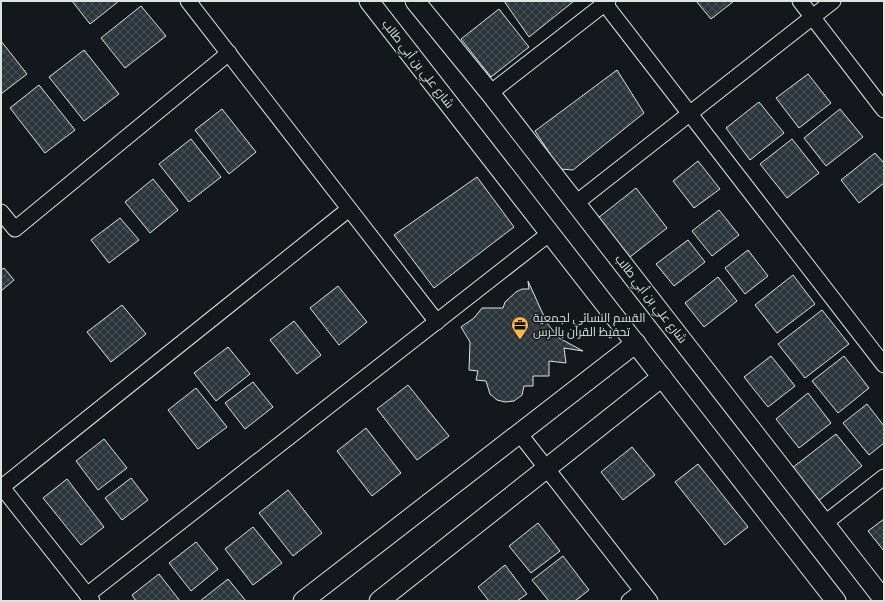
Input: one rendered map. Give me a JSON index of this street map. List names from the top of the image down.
{
  "streets": {
    "street": ["شارع علي بن أبي طالب"]
  },
  "places": {
    "office": ["القسم النسائي لجمعية تحفيظ القرآن بالـرس"]
  }
}
